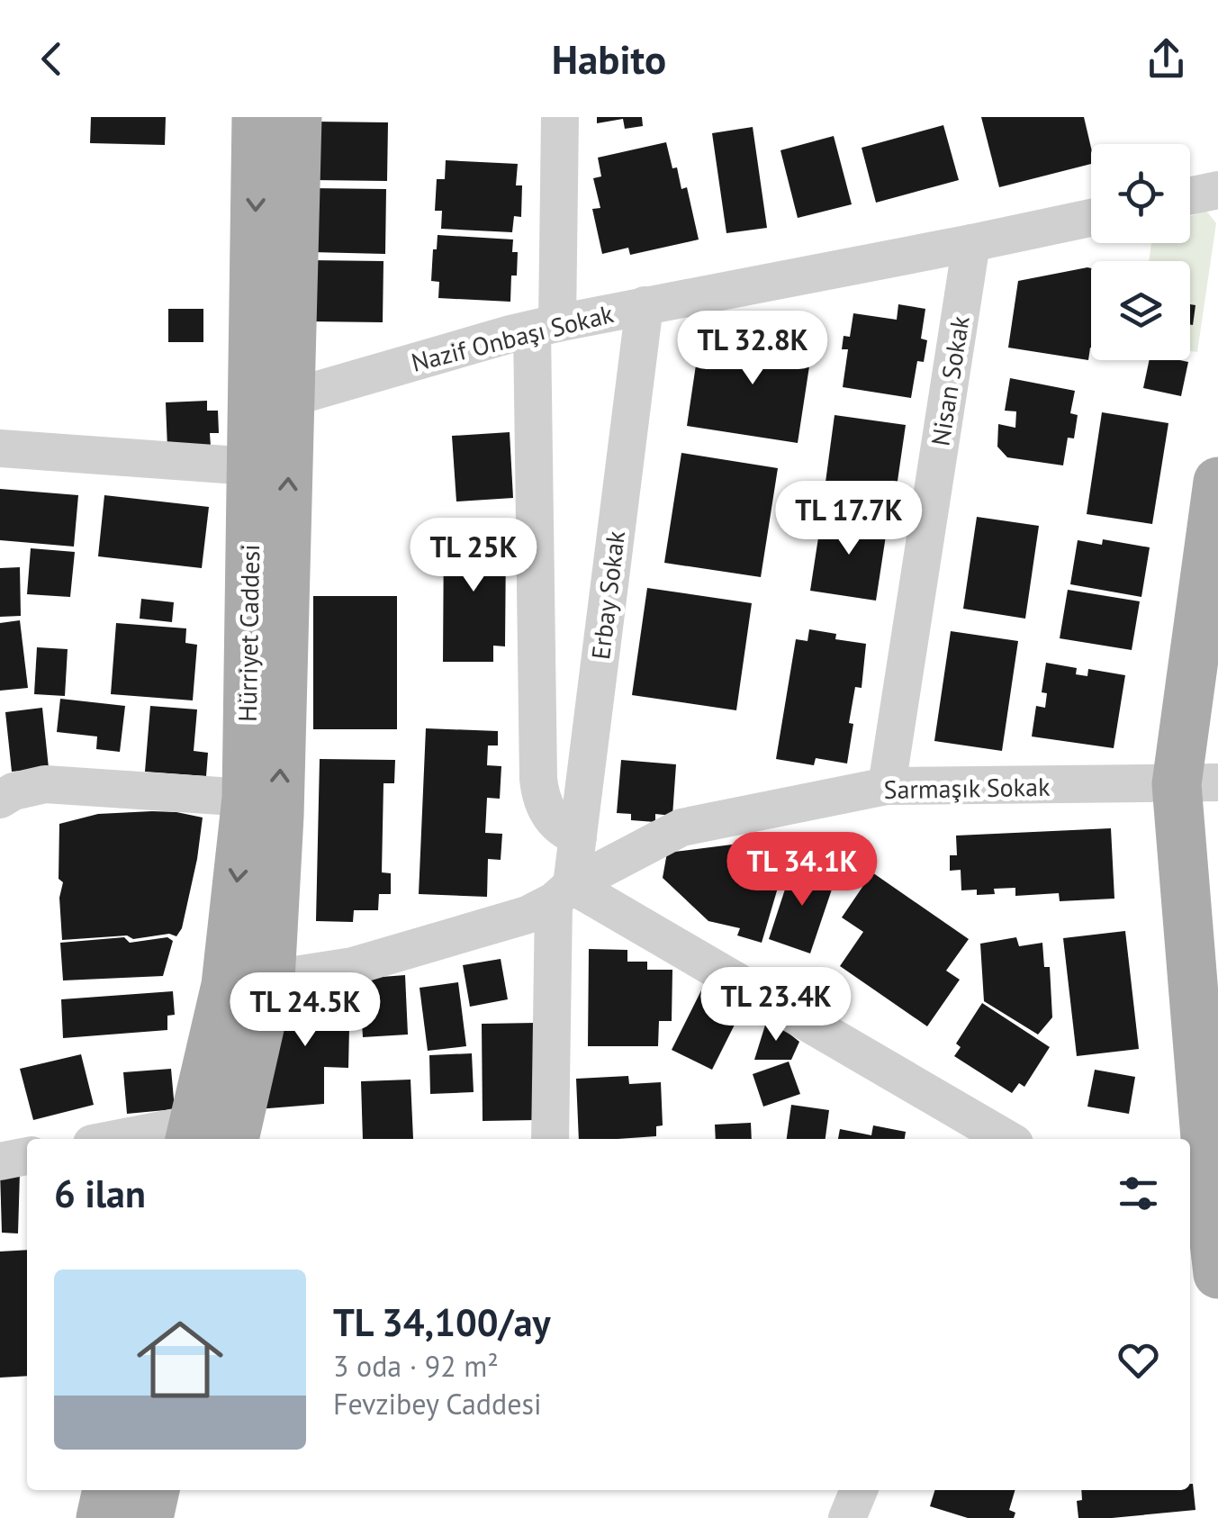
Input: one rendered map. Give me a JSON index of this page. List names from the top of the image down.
{
  "streets": {
    "main road": ["Hürriyet Caddesi"],
    "street": [
      "Nazif Onbaşı Sokak",
      "Nisan Sokak",
      "Erbay Sokak",
      "Sarmaşık Sokak"
    ]
  },
  "crossings": [
    ["Nazif Onbaşı Sokak", "Nisan Sokak"],
    ["Nazif Onbaşı Sokak", "Erbay Sokak"],
    ["Nazif Onbaşı Sokak", "Hürriyet Caddesi"],
    ["Nisan Sokak", "Sarmaşık Sokak"],
    ["Erbay Sokak", "Sarmaşık Sokak"],
    ["Hürriyet Caddesi", "Sarmaşık Sokak"]
  ],
  "page": {
    "header": "Habito",
    "price": [
      "TL 32.8K",
      "TL 17.7K",
      "TL 25K",
      "TL 34.1K",
      "TL 23.4K",
      "TL 24.5K"
    ],
    "heading": "6 ilan",
    "list": [
      {
        "name": "TL 34,100/ay",
        "note": "3 oda · 92 m² · Fevzibey Caddesi"
      }
    ]
  }
}
